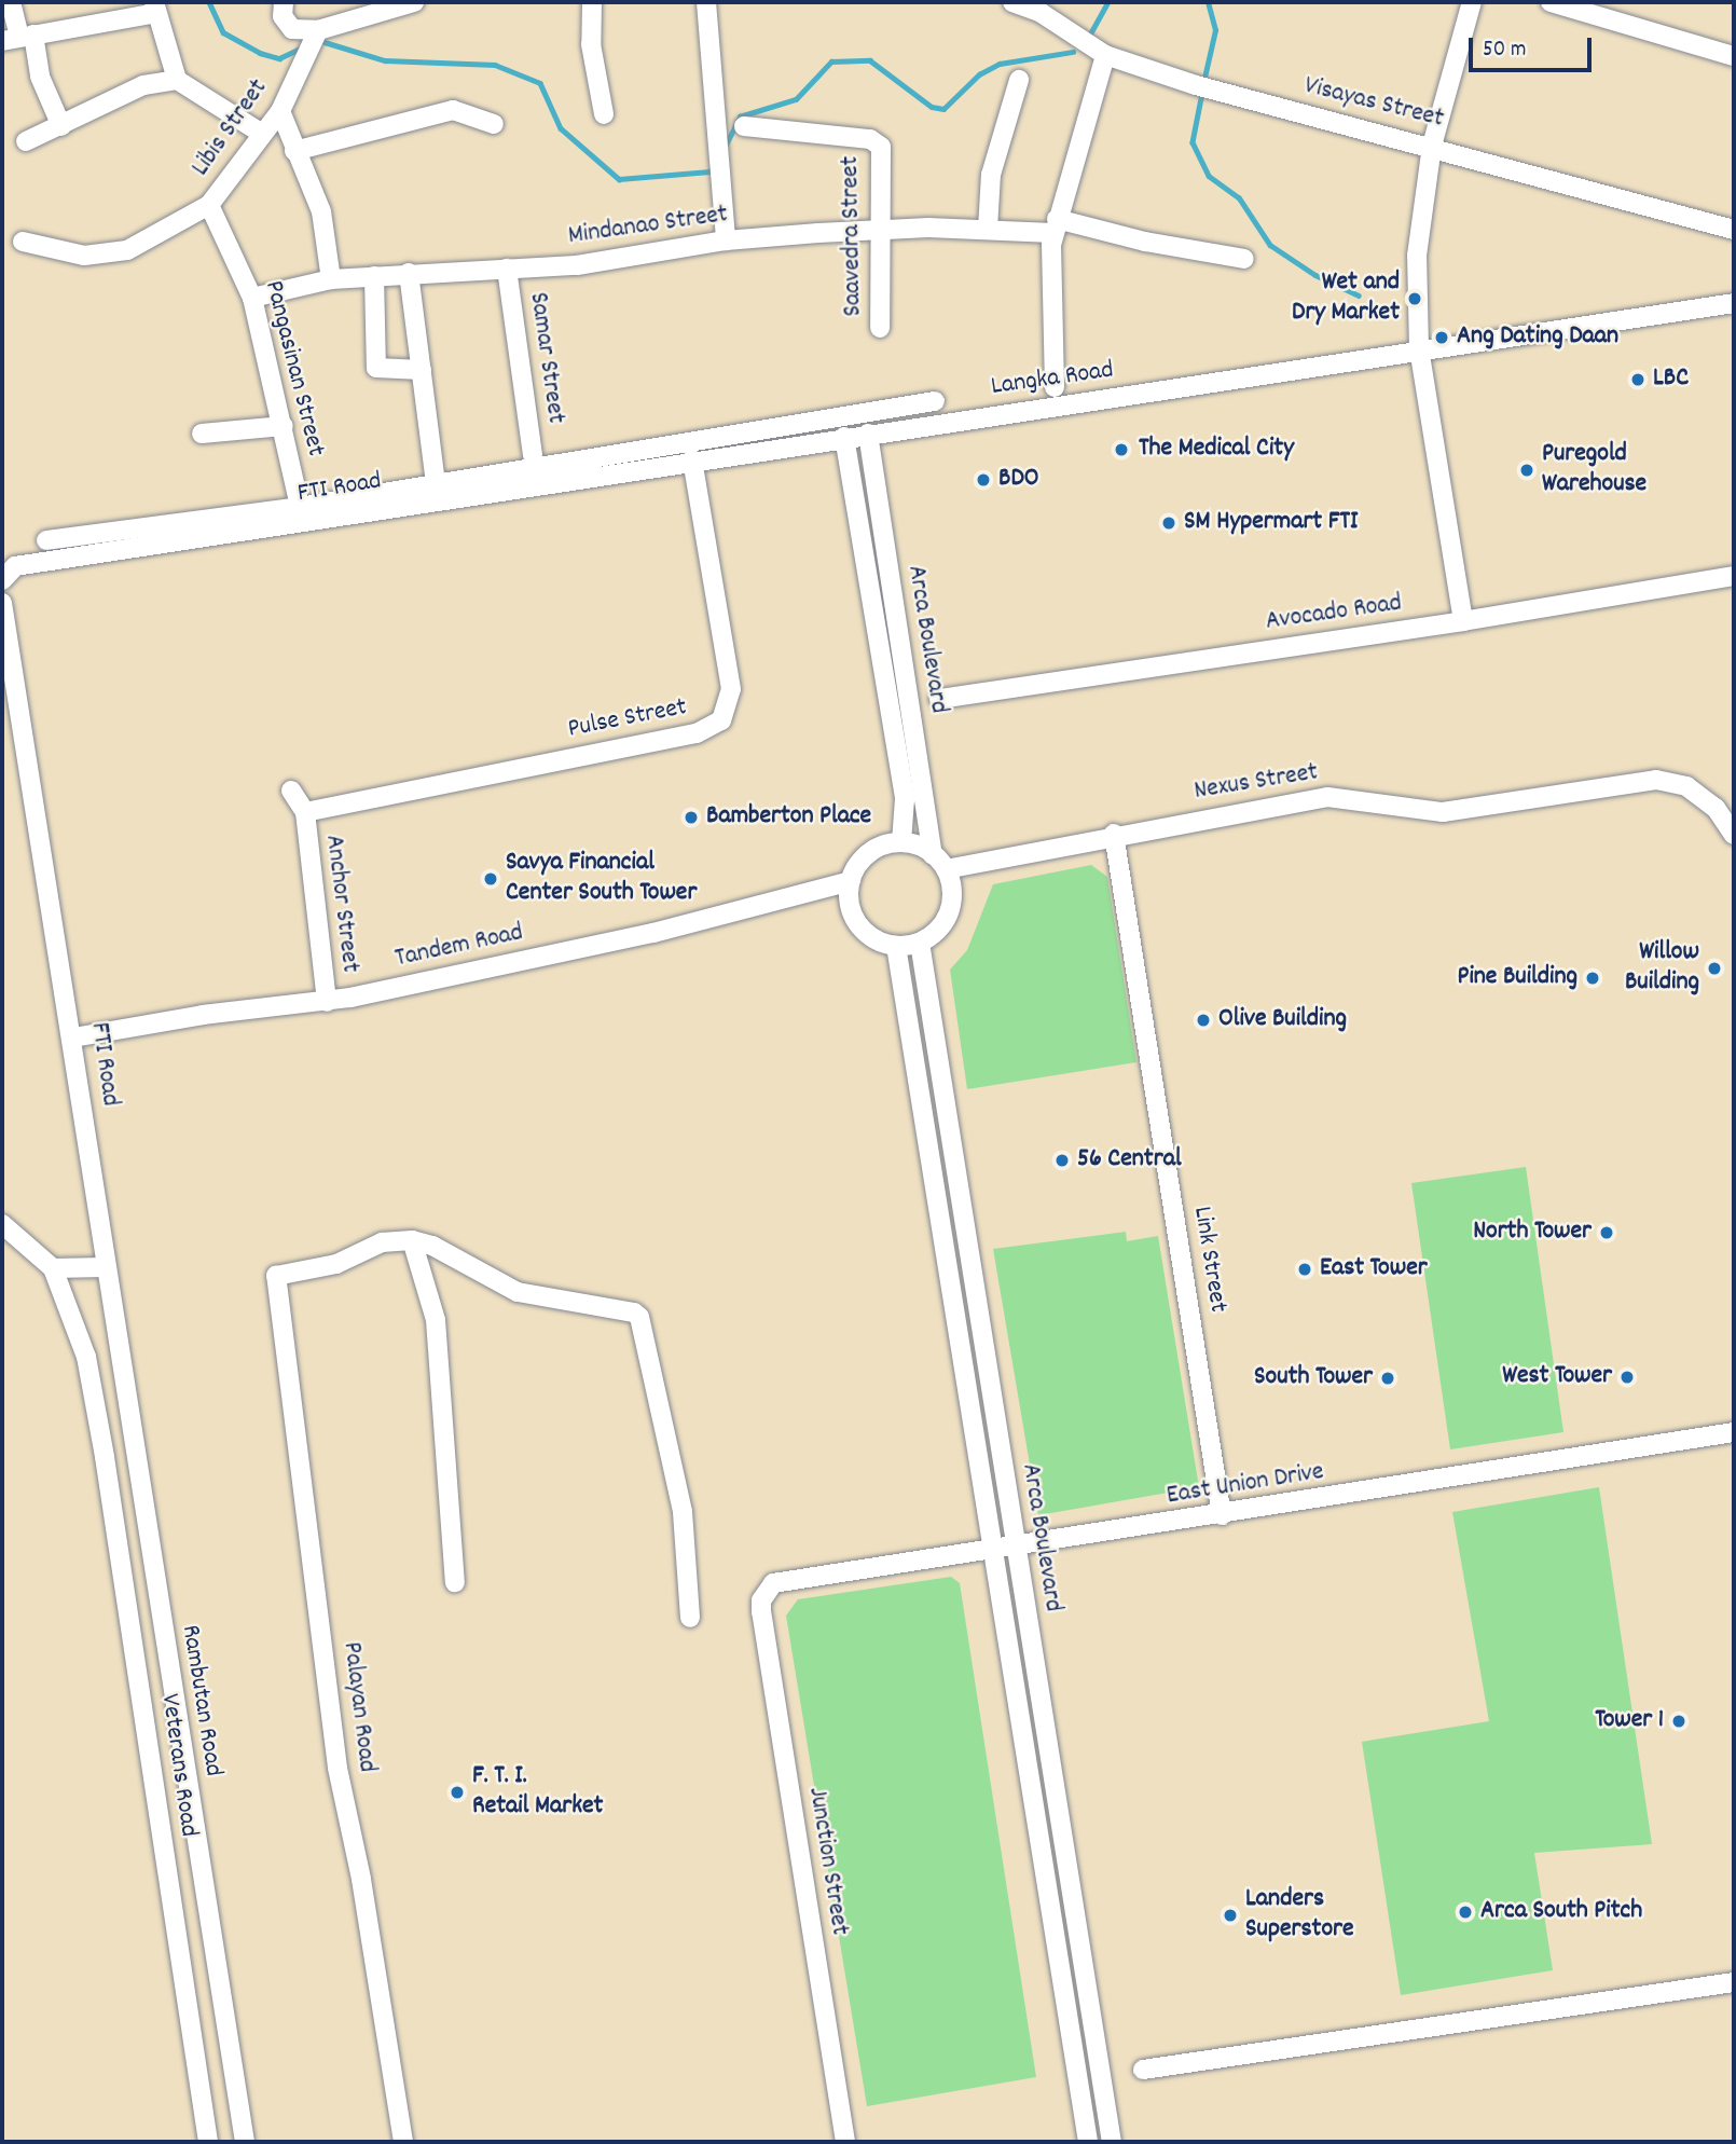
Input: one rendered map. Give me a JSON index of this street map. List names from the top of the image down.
{
  "streets": {
    "street": [
      "Visayas Street",
      "Libis Street",
      "Mindanao Street",
      "Saavedra Street",
      "Samar Street",
      "Pangasinan Street",
      "Langka Road",
      "FTI Road",
      "Avocado Road",
      "Arca Boulevard",
      "Pulse Street",
      "Nexus Street",
      "Anchor Street",
      "Tandem Road",
      "Link Street",
      "East Union Drive",
      "Rambutan Road",
      "Palayan Road",
      "Veterans Road",
      "Junction Street"
    ]
  },
  "crossings": [
    ["Libis Street", "Pangasinan Street"],
    ["Mindanao Street", "Saavedra Street"],
    ["Mindanao Street", "Samar Street"],
    ["Mindanao Street", "Pangasinan Street"],
    ["Langka Road", "FTI Road"],
    ["Langka Road", "Arca Boulevard"],
    ["Langka Road", "Pulse Street"],
    ["FTI Road", "Pulse Street"],
    ["FTI Road", "Tandem Road"],
    ["FTI Road", "Rambutan Road"],
    ["Arca Boulevard", "Nexus Street"],
    ["Arca Boulevard", "Tandem Road"],
    ["Arca Boulevard", "East Union Drive"],
    ["Pulse Street", "Anchor Street"],
    ["Nexus Street", "Tandem Road"],
    ["Nexus Street", "Link Street"],
    ["Anchor Street", "Tandem Road"],
    ["Link Street", "East Union Drive"],
    ["East Union Drive", "Junction Street"]
  ],
  "places": [
    "Wet and Dry Market",
    "Ang Dating Daan",
    "LBC",
    "The Medical City",
    "Puregold Warehouse",
    "BDO",
    "SM Hypermart FTI",
    "Bamberton Place",
    "Savya Financial Center South Tower",
    "Willow Building",
    "Pine Building",
    "Olive Building",
    "56 Central",
    "North Tower",
    "East Tower",
    "West Tower",
    "South Tower",
    "Tower 1",
    "F. T. I. Retail Market",
    "Arca South Pitch",
    "Landers Superstore"
  ],
  "scale_bar": "50 m"
}
